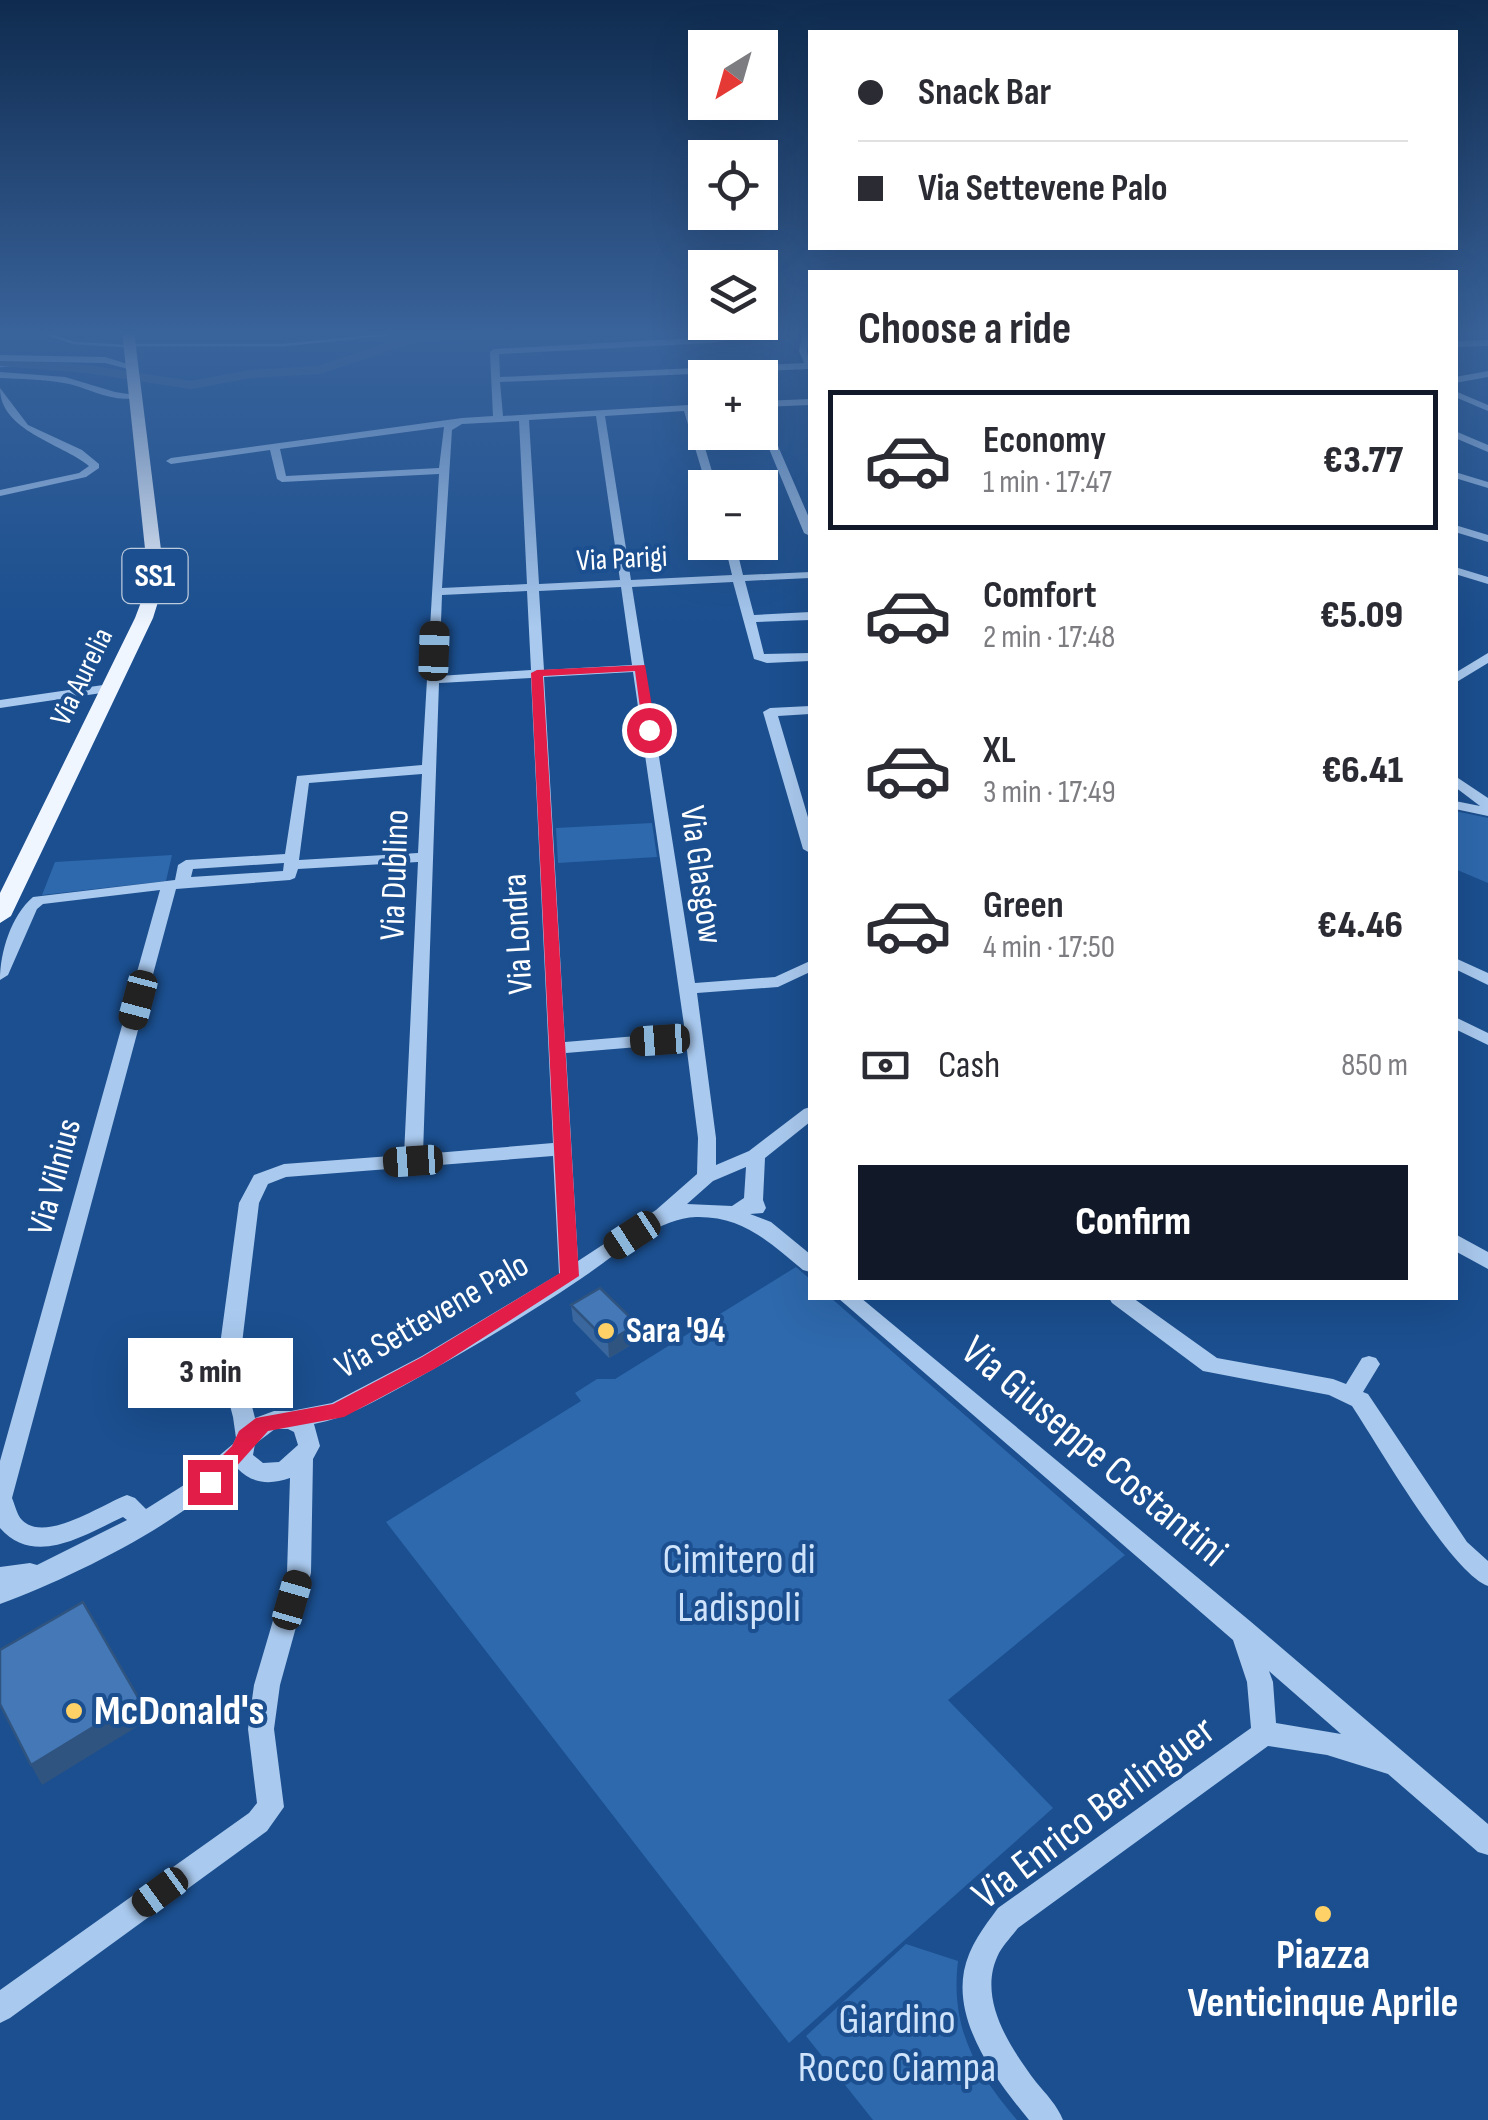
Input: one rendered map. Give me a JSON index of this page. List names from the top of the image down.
{
  "streets": {
    "main road": ["SS1", "Via Aurelia"],
    "street": [
      "Via Parigi",
      "Via Dublino",
      "Via Glasgow",
      "Via Londra",
      "Via Vilnius",
      "Via Settevene Palo",
      "Via Giuseppe Costantini",
      "Via Enrico Berlinguer"
    ]
  },
  "crossings": [
    ["Via Parigi", "Via Dublino"],
    ["Via Parigi", "Via Glasgow"],
    ["Via Parigi", "Via Londra"],
    ["Via Glasgow", "Via Settevene Palo"],
    ["Via Londra", "Via Settevene Palo"],
    ["Via Vilnius", "Via Settevene Palo"]
  ],
  "parks": ["Cimitero di Ladispoli", "Giardino Rocco Ciampa"],
  "places": ["Sara '94", "McDonald's", "Piazza Venticinque Aprile"],
  "north": "bottom left",
  "page": {
    "map_buttons": ["+", "−"],
    "banner": ["Snack Bar", "Via Settevene Palo"],
    "heading": "Choose a ride",
    "list": [
      {
        "name": "Economy",
        "note": "1 min · 17:47",
        "value": "€3.77"
      },
      {
        "name": "Comfort",
        "note": "2 min · 17:48",
        "value": "€5.09"
      },
      {
        "name": "XL",
        "note": "3 min · 17:49",
        "value": "€6.41"
      },
      {
        "name": "Green",
        "note": "4 min · 17:50",
        "value": "€4.46"
      }
    ],
    "pay": ["Cash", "850 m"],
    "buttons": "Confirm",
    "bubble": "3 min"
  }
}
